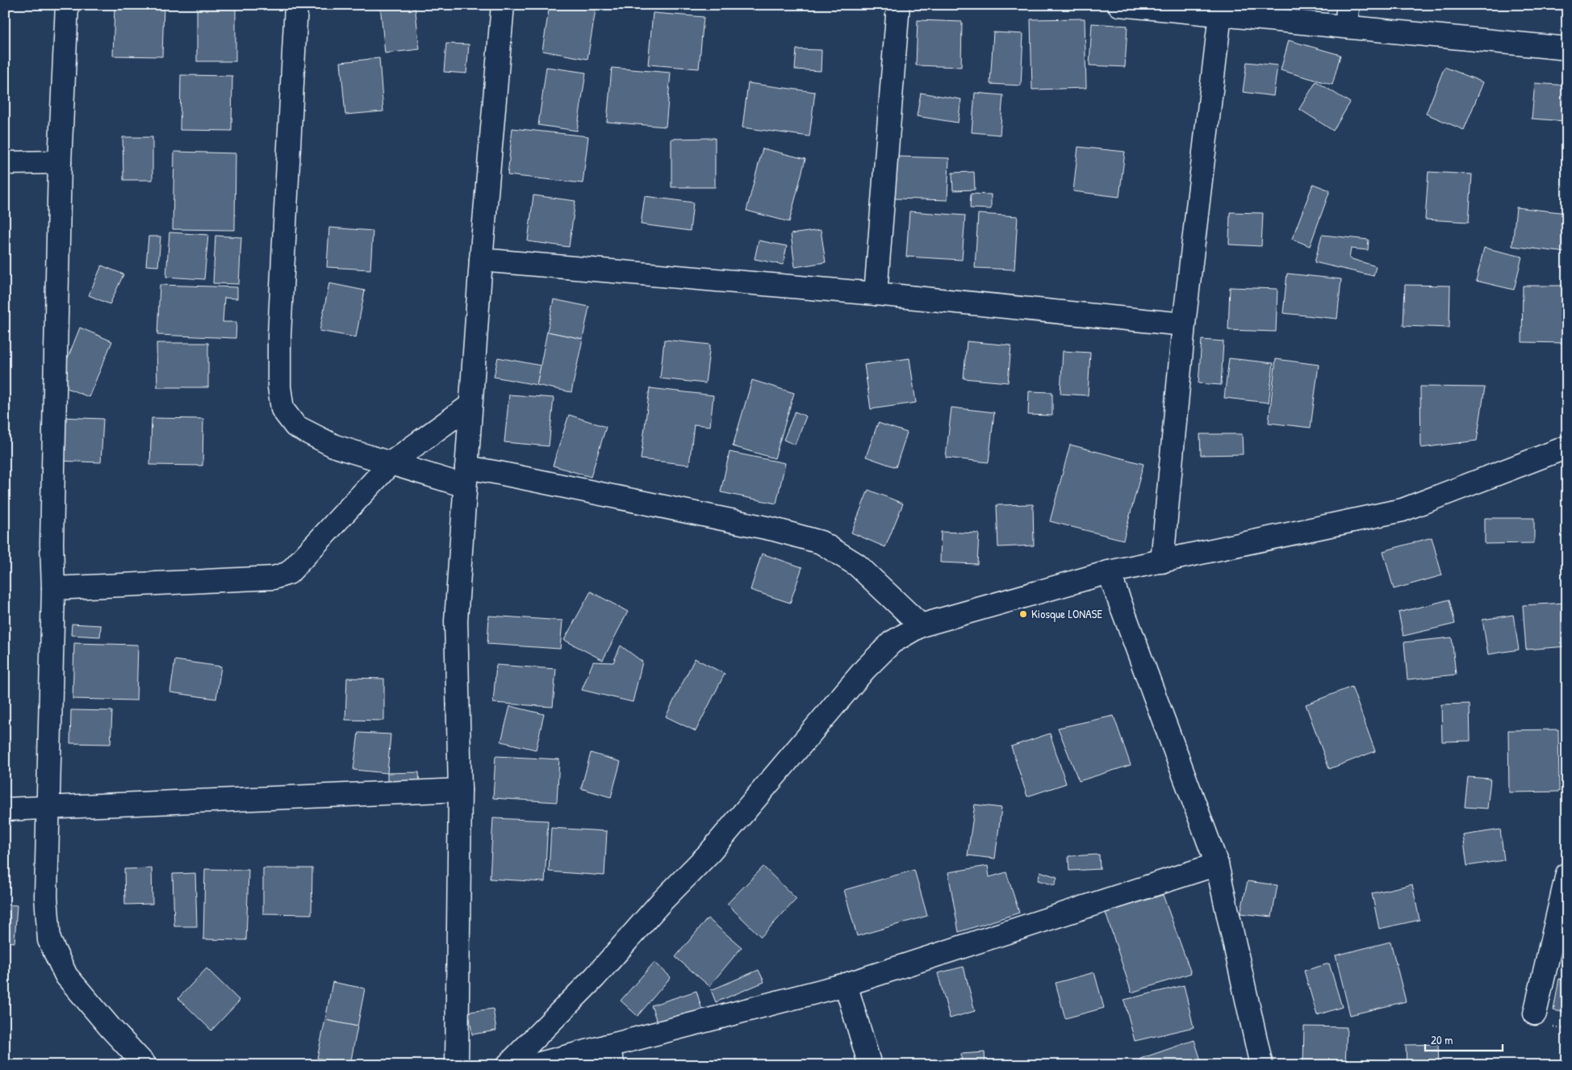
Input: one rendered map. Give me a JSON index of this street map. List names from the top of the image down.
{
  "places": ["Kiosque LONASE"],
  "scale_bar": "20 m"
}
